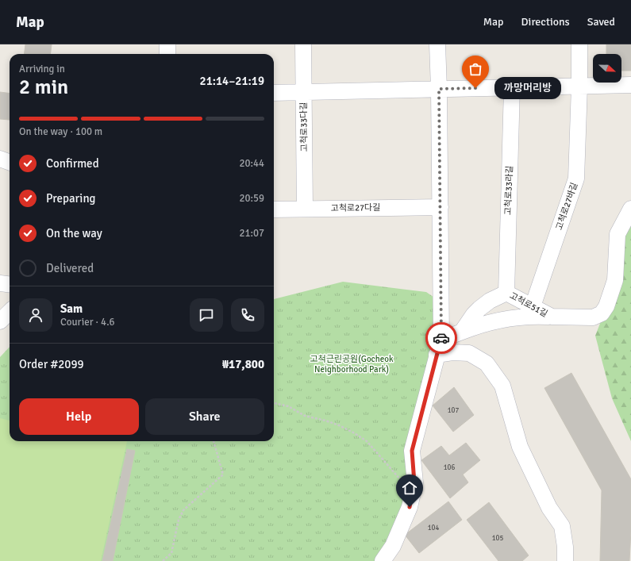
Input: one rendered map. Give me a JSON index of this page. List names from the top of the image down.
{
  "streets": {
    "street": [
      "고척로33다길",
      "고척로33라길",
      "고척로27바길",
      "고척로27다길",
      "고척로51길"
    ]
  },
  "crossings": [
    ["고척로33다길", "고척로27다길"],
    ["고척로33라길", "고척로51길"],
    ["고척로27바길", "고척로51길"]
  ],
  "parks": ["고척근린공원(Gocheok Neighborhood Park)"],
  "places": ["까망머리방"],
  "house_numbers": [
    "107",
    "106",
    "104",
    "105"
  ],
  "north": "right",
  "page": {
    "header": "Map",
    "nav": ["Map", "Directions", "Saved"],
    "heading": ["2 min", "Arriving in", "21:14–21:19"],
    "panel": [
      "Sam",
      "Courier · 4.6",
      "Order #2099",
      "₩17,800"
    ],
    "bubble": "까망머리방",
    "bar": "On the way · 100 m",
    "list": [
      ["Confirmed", "20:44"],
      ["Preparing", "20:59"],
      ["On the way", "21:07"],
      "Delivered"
    ],
    "buttons": ["Help", "Share"]
  }
}
